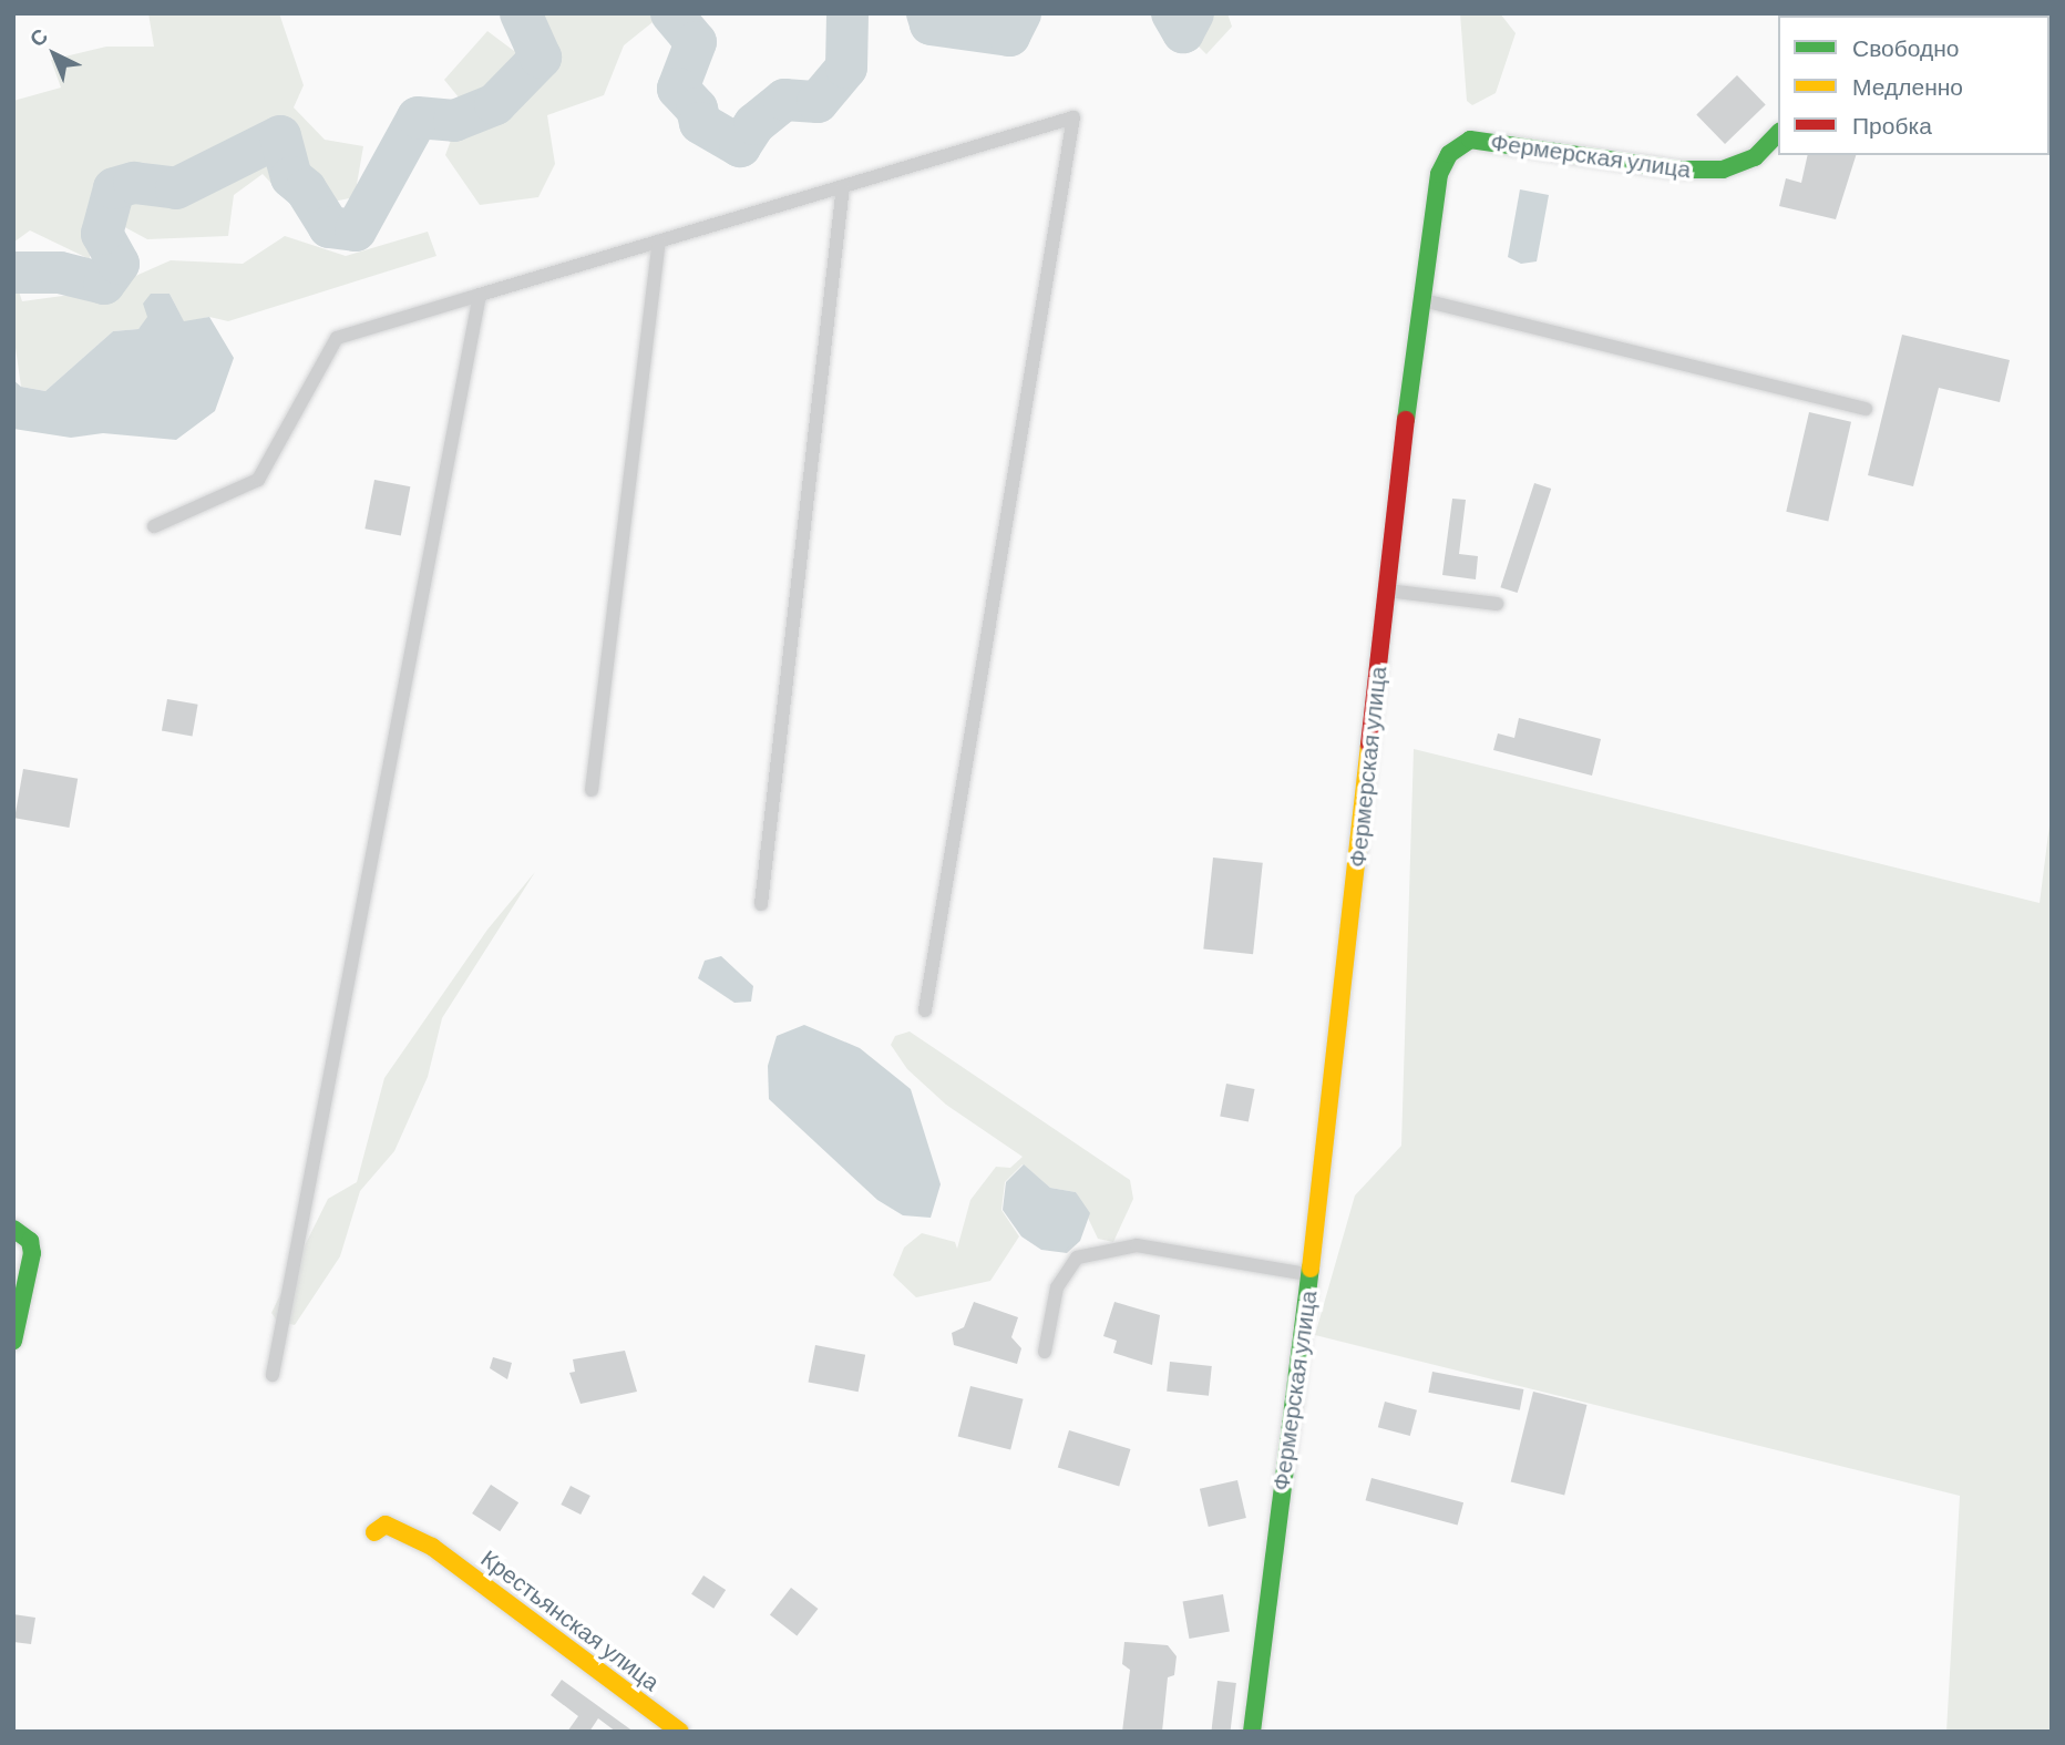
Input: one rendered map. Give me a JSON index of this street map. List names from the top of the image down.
{
  "streets": {
    "street": ["Фермерская улица", "Крестьянская улица"]
  },
  "legend": ["Свободно", "Медленно", "Пробка"],
  "north": "top left"
}
